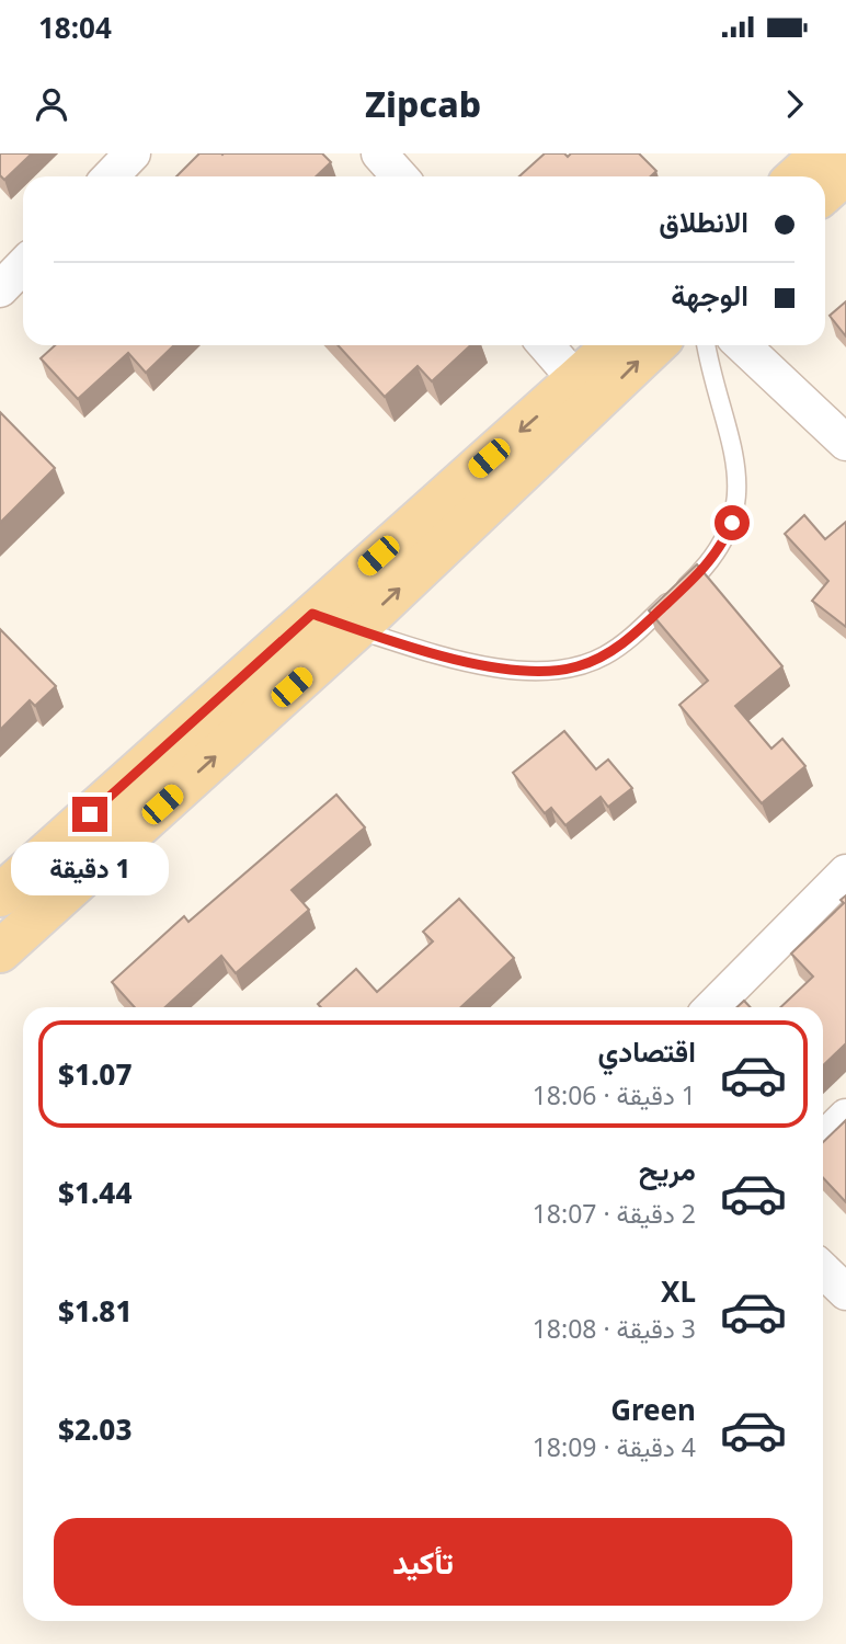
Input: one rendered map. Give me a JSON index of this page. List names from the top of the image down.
{
  "page": {
    "status": "18:04",
    "header": "Zipcab",
    "banner": ["الانطلاق", "الوجهة"],
    "bubble": "1 دقيقة",
    "list": [
      {
        "name": "اقتصادي",
        "note": "1 دقيقة · 18:06",
        "value": "$1.07"
      },
      {
        "name": "مريح",
        "note": "2 دقيقة · 18:07",
        "value": "$1.44"
      },
      {
        "name": "XL",
        "note": "3 دقيقة · 18:08",
        "value": "$1.81"
      },
      {
        "name": "Green",
        "note": "4 دقيقة · 18:09",
        "value": "$2.03"
      }
    ],
    "buttons": "تأكيد"
  }
}
